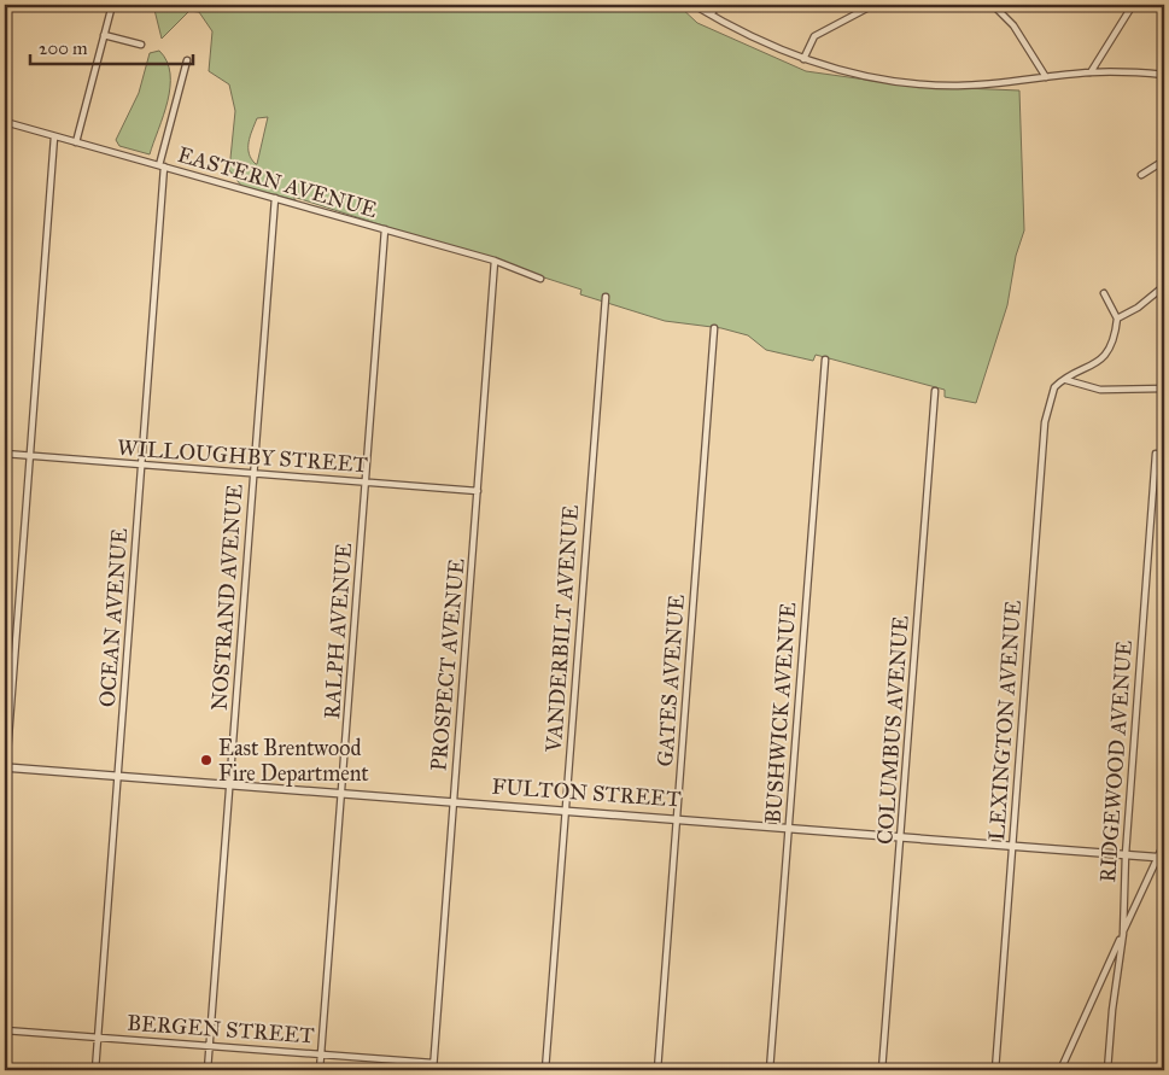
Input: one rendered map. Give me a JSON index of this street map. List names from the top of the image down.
{
  "streets": {
    "street": [
      "EASTERN AVENUE",
      "WILLOUGHBY STREET",
      "NOSTRAND AVENUE",
      "OCEAN AVENUE",
      "VANDERBILT AVENUE",
      "RALPH AVENUE",
      "PROSPECT AVENUE",
      "GATES AVENUE",
      "BUSHWICK AVENUE",
      "LEXINGTON AVENUE",
      "COLUMBUS AVENUE",
      "RIDGEWOOD AVENUE",
      "FULTON STREET",
      "BERGEN STREET"
    ]
  },
  "crossings": [
    ["EASTERN AVENUE", "NOSTRAND AVENUE"],
    ["EASTERN AVENUE", "OCEAN AVENUE"],
    ["EASTERN AVENUE", "RALPH AVENUE"],
    ["EASTERN AVENUE", "PROSPECT AVENUE"],
    ["WILLOUGHBY STREET", "NOSTRAND AVENUE"],
    ["WILLOUGHBY STREET", "OCEAN AVENUE"],
    ["WILLOUGHBY STREET", "RALPH AVENUE"],
    ["WILLOUGHBY STREET", "PROSPECT AVENUE"],
    ["NOSTRAND AVENUE", "FULTON STREET"],
    ["NOSTRAND AVENUE", "BERGEN STREET"],
    ["OCEAN AVENUE", "FULTON STREET"],
    ["OCEAN AVENUE", "BERGEN STREET"],
    ["VANDERBILT AVENUE", "FULTON STREET"],
    ["RALPH AVENUE", "FULTON STREET"],
    ["RALPH AVENUE", "BERGEN STREET"],
    ["PROSPECT AVENUE", "FULTON STREET"],
    ["PROSPECT AVENUE", "BERGEN STREET"],
    ["GATES AVENUE", "FULTON STREET"],
    ["BUSHWICK AVENUE", "FULTON STREET"],
    ["LEXINGTON AVENUE", "FULTON STREET"],
    ["COLUMBUS AVENUE", "FULTON STREET"],
    ["RIDGEWOOD AVENUE", "FULTON STREET"]
  ],
  "places": ["East Brentwood Fire Department"],
  "scale_bar": "200 m"
}
